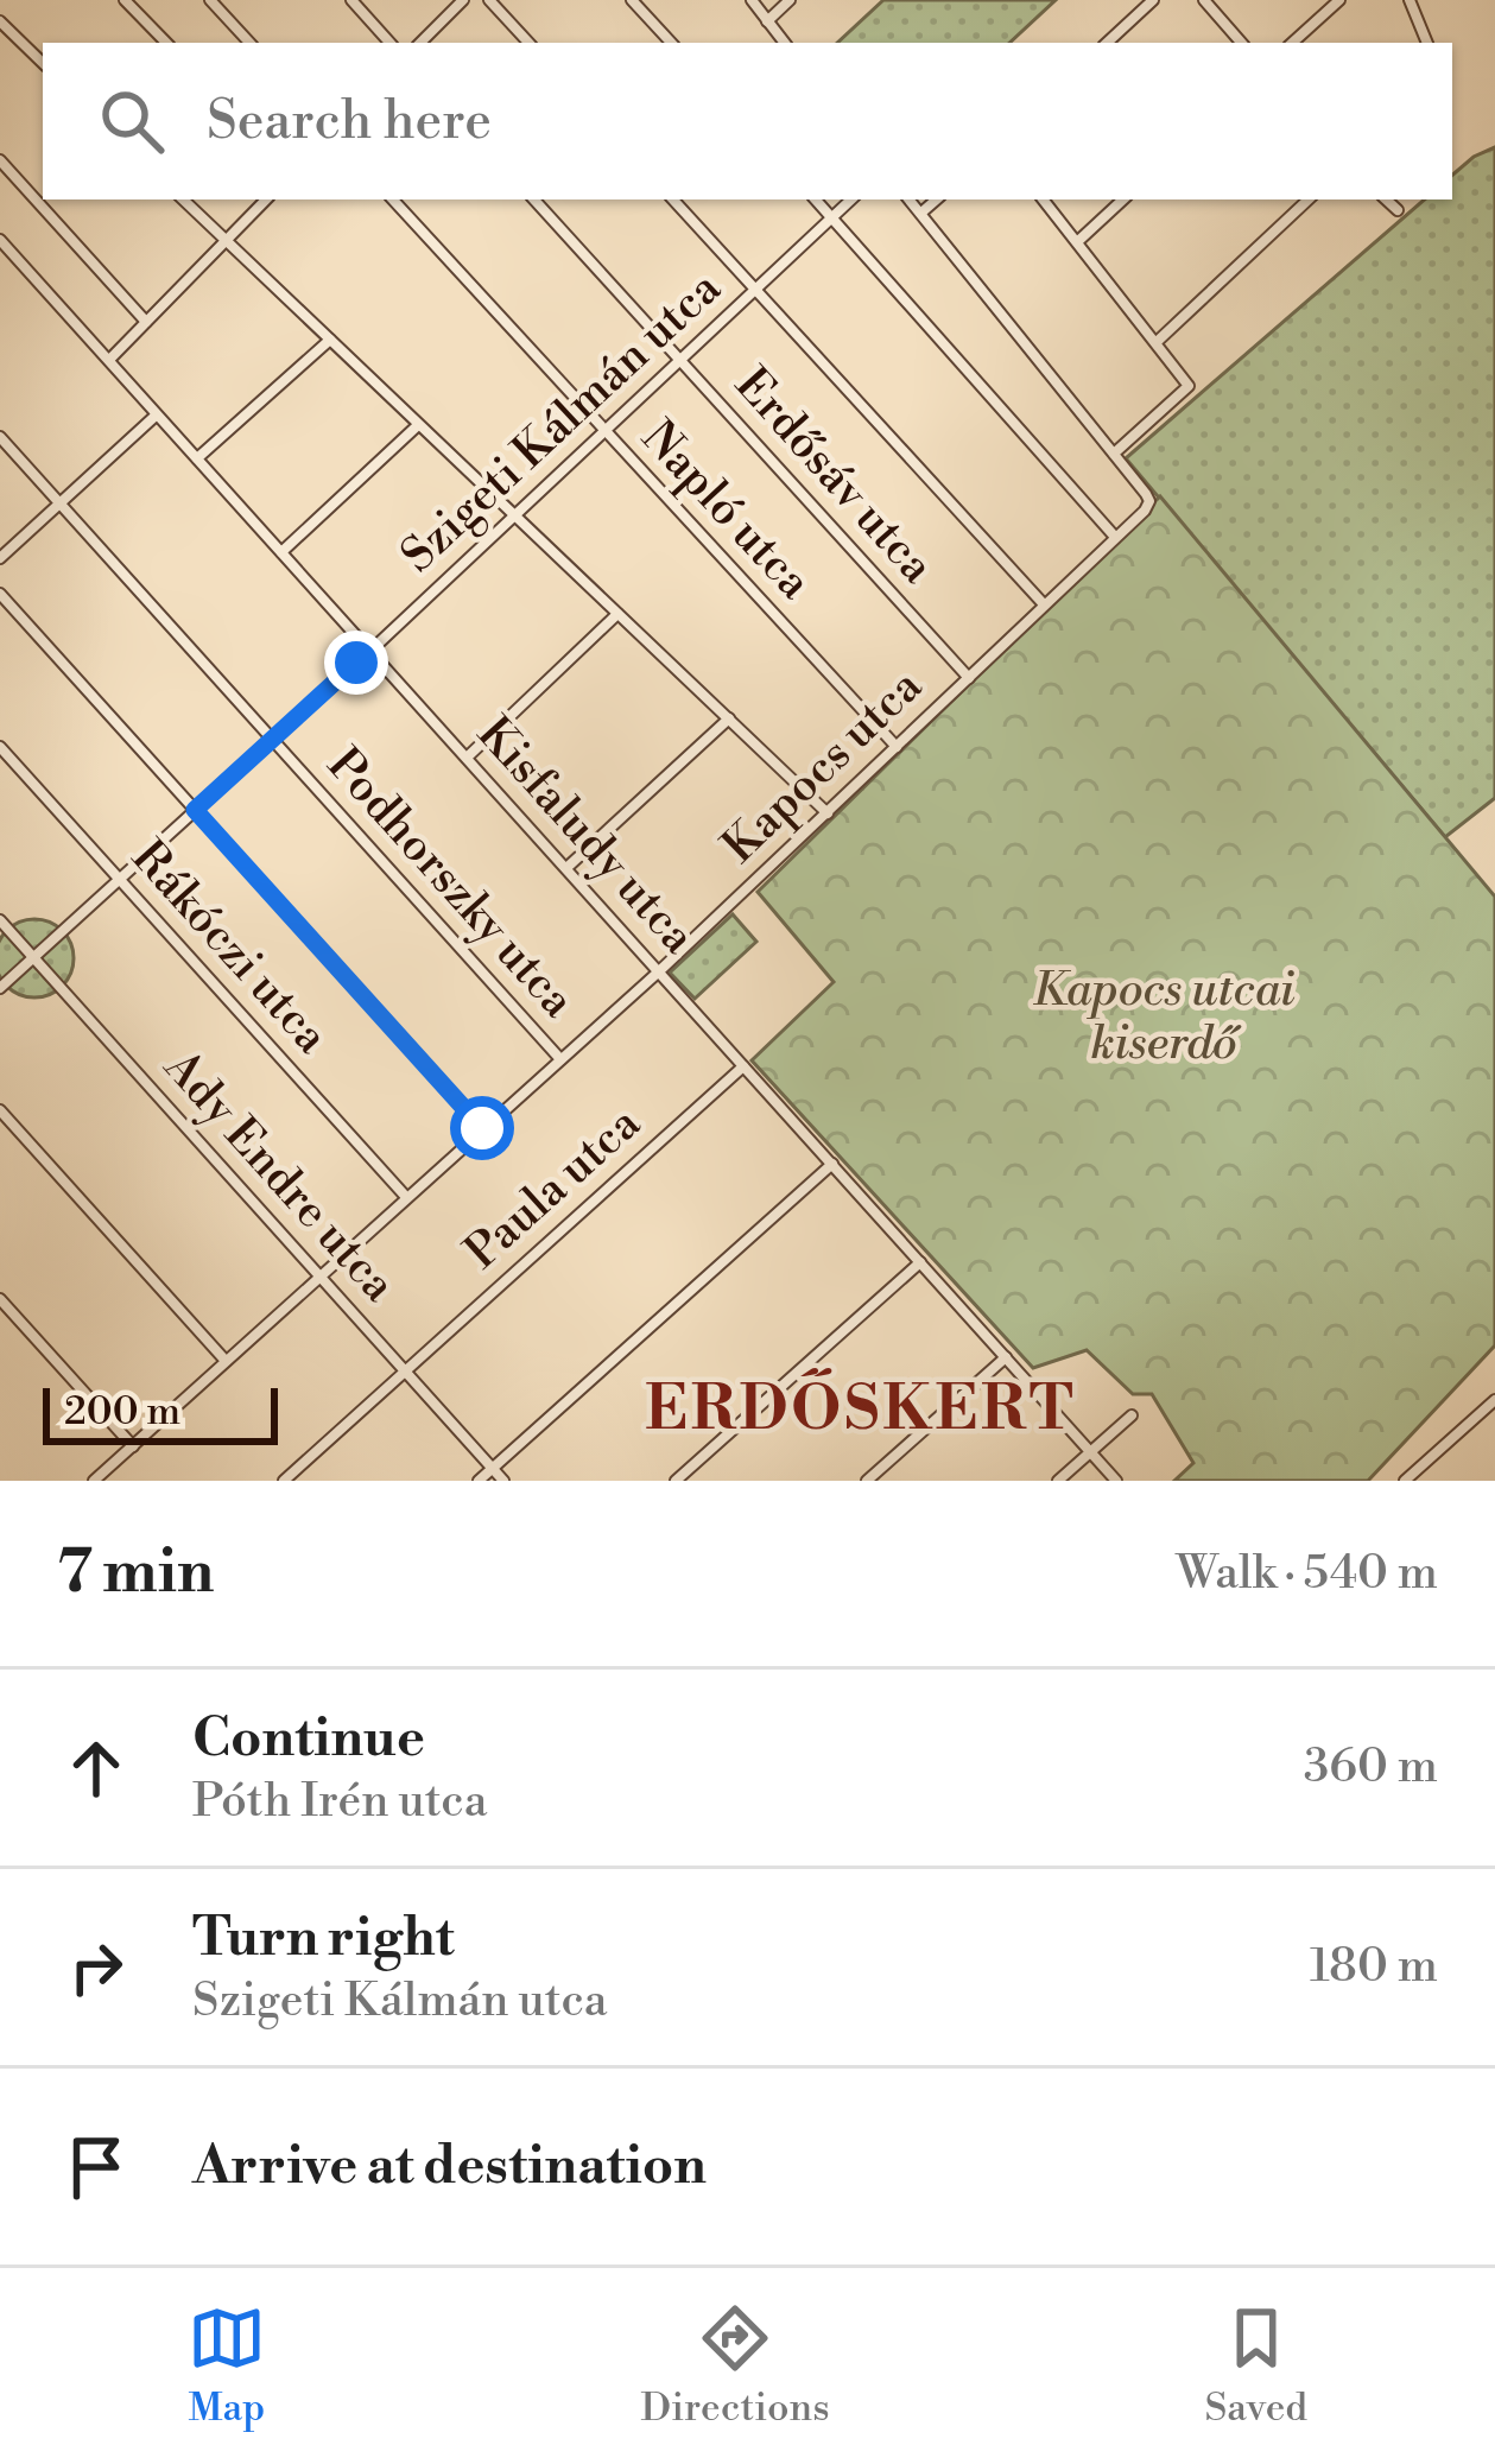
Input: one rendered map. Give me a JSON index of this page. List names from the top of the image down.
{
  "streets": {
    "street": [
      "Szigeti Kálmán utca",
      "Erdősáv utca",
      "Napló utca",
      "Kapocs utca",
      "Kisfaludy utca",
      "Podhorszky utca",
      "Rákóczi utca",
      "Ady Endre utca",
      "Paula utca"
    ]
  },
  "crossings": [
    ["Szigeti Kálmán utca", "Erdősáv utca"],
    ["Szigeti Kálmán utca", "Napló utca"],
    ["Szigeti Kálmán utca", "Kisfaludy utca"],
    ["Szigeti Kálmán utca", "Podhorszky utca"],
    ["Szigeti Kálmán utca", "Rákóczi utca"],
    ["Szigeti Kálmán utca", "Ady Endre utca"],
    ["Erdősáv utca", "Kapocs utca"],
    ["Napló utca", "Kapocs utca"],
    ["Kapocs utca", "Kisfaludy utca"],
    ["Kapocs utca", "Podhorszky utca"],
    ["Kapocs utca", "Rákóczi utca"],
    ["Kapocs utca", "Ady Endre utca"],
    ["Kisfaludy utca", "Paula utca"],
    ["Ady Endre utca", "Paula utca"]
  ],
  "districts": ["ERDŐSKERT"],
  "parks": ["Kapocs utcai kiserdő"],
  "scale_bar": "200 m",
  "page": {
    "search": "Search here",
    "scale": "200 m",
    "heading": ["7 min", "Walk · 540 m"],
    "list": [
      ["Continue", "Póth Irén utca", "360 m"],
      ["Turn right", "Szigeti Kálmán utca", "180 m"],
      "Arrive at destination"
    ],
    "nav": ["Map", "Directions", "Saved"]
  }
}
